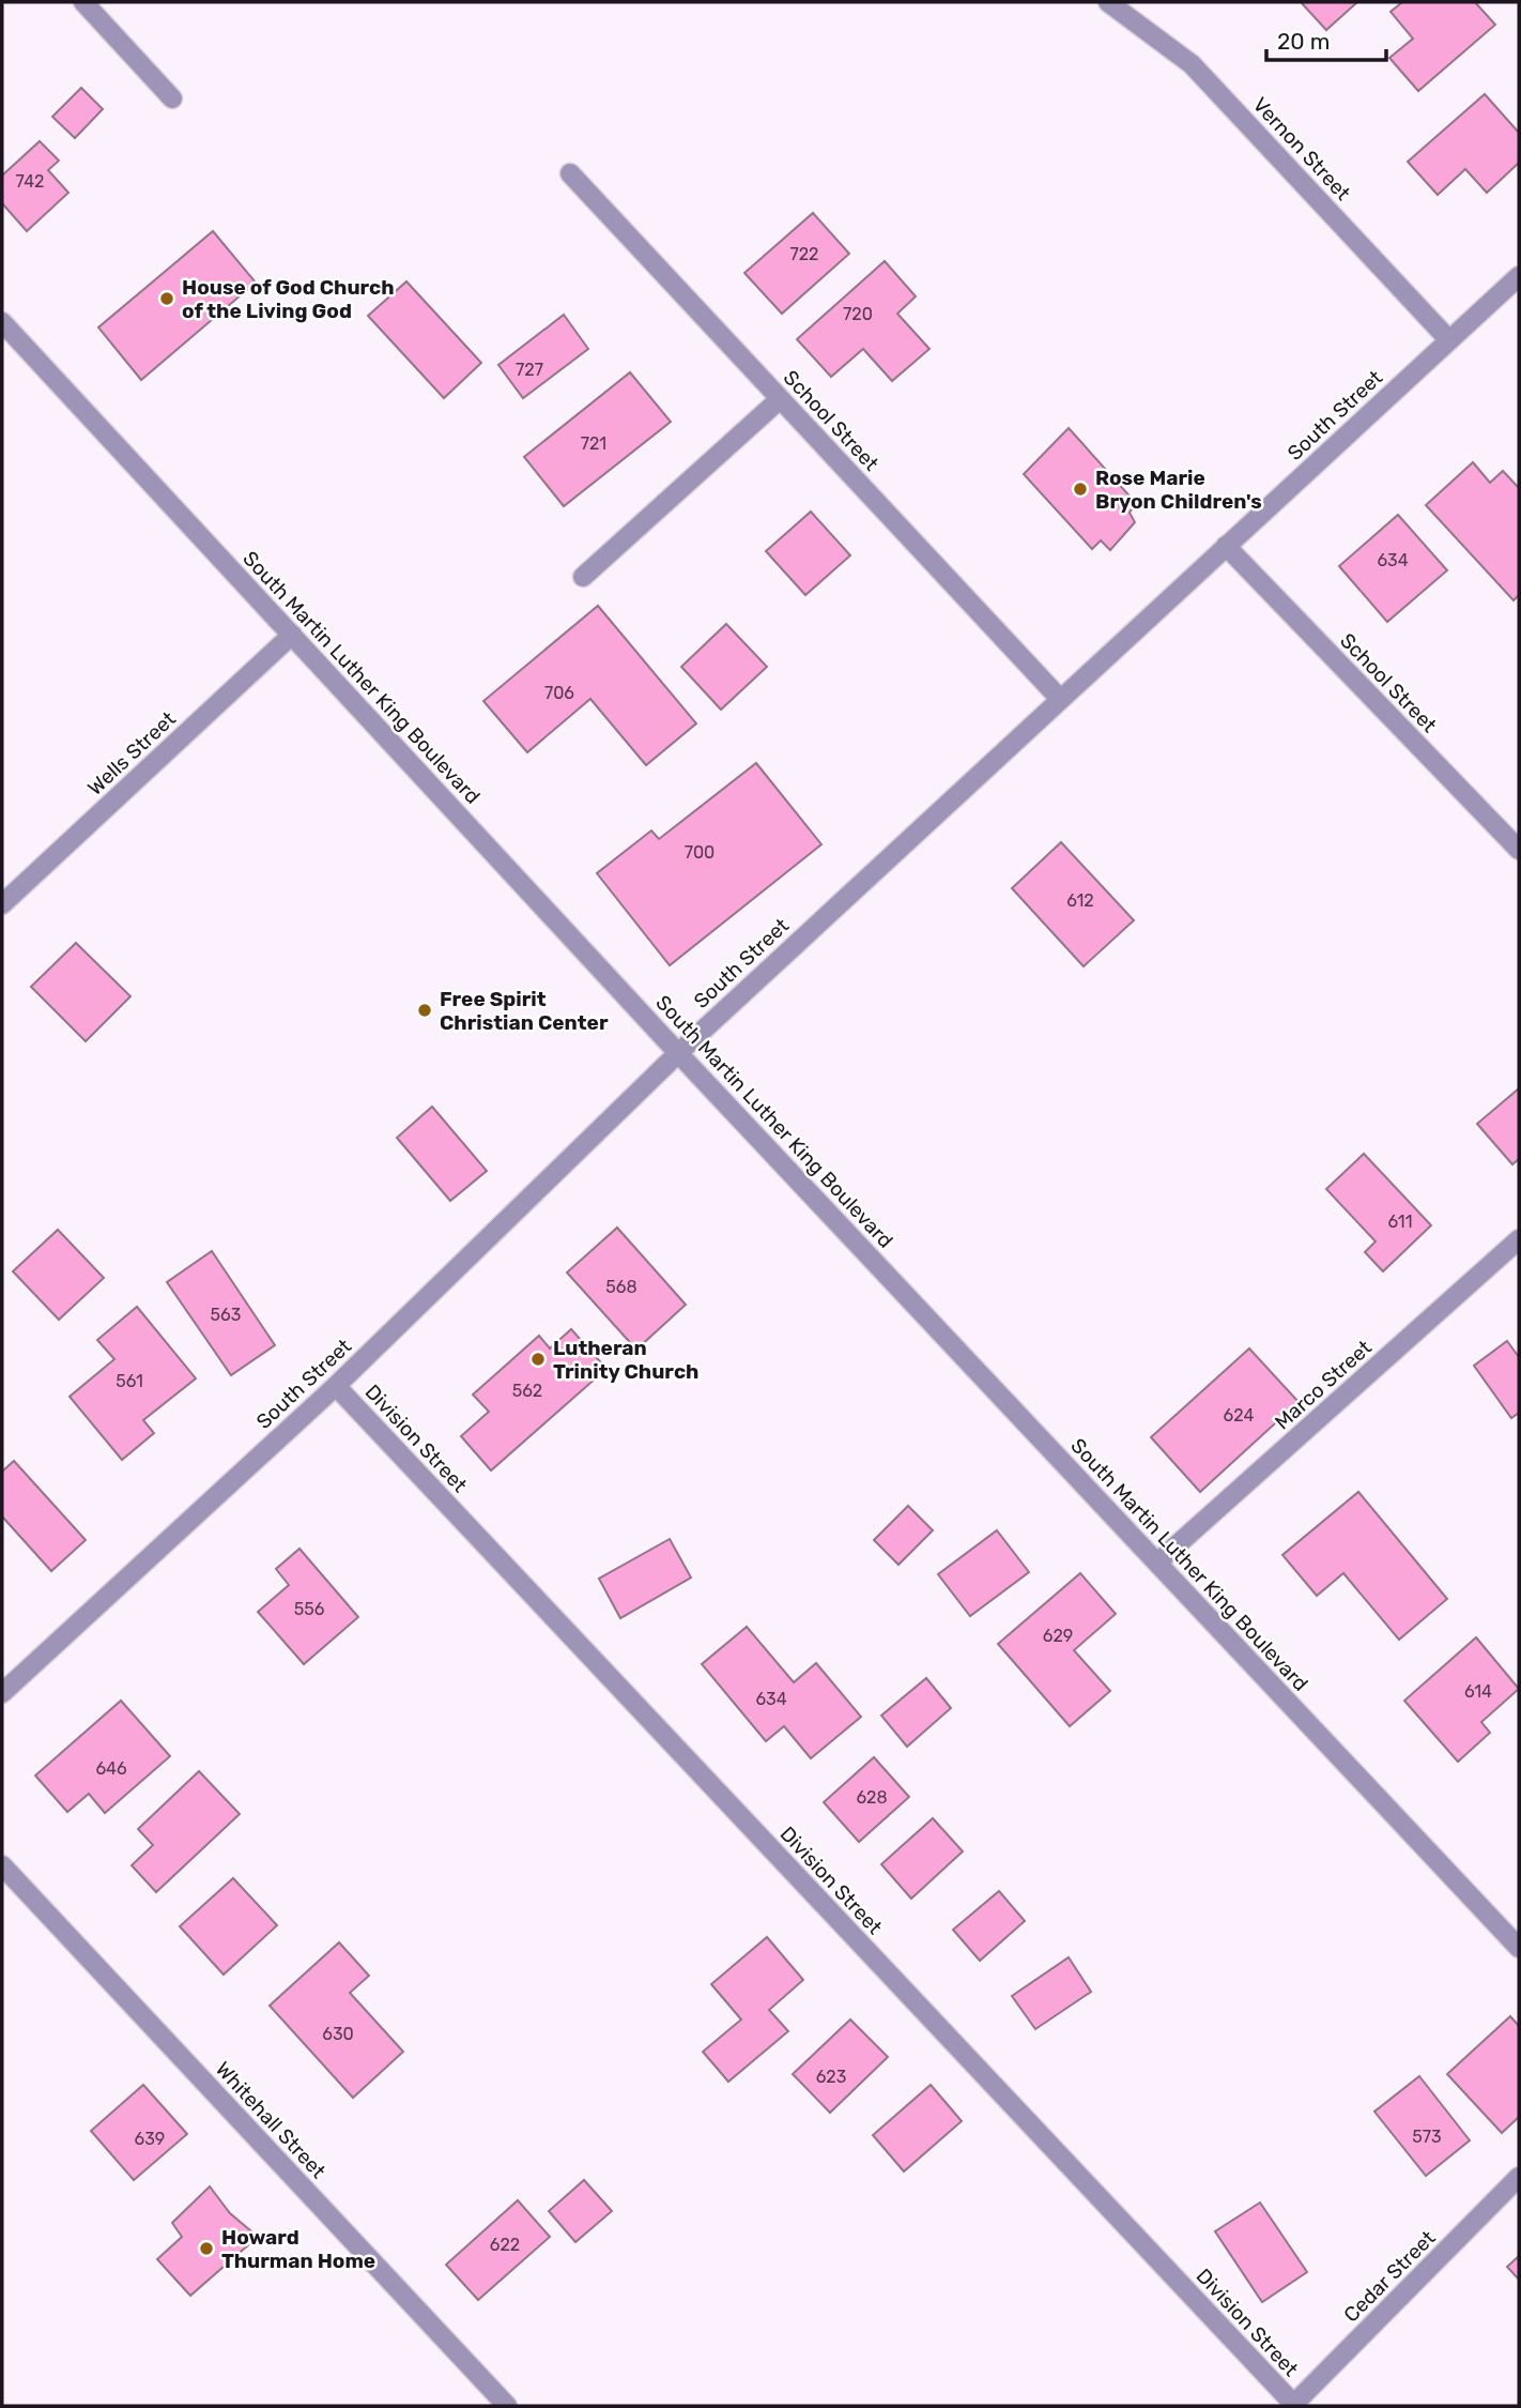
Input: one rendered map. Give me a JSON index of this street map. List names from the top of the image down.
{
  "streets": {
    "street": [
      "Vernon Street",
      "South Street",
      "School Street",
      "South Martin Luther King Boulevard",
      "Wells Street",
      "Marco Street",
      "Division Street",
      "Whitehall Street",
      "Cedar Street"
    ]
  },
  "crossings": [
    ["Vernon Street", "South Street"],
    ["South Street", "School Street"],
    ["South Street", "South Martin Luther King Boulevard"],
    ["South Street", "Division Street"],
    ["South Martin Luther King Boulevard", "Wells Street"],
    ["South Martin Luther King Boulevard", "Marco Street"],
    ["Division Street", "Cedar Street"]
  ],
  "places": [
    "House of God Church of the Living God",
    "Rose Marie Bryon Children's",
    "Free Spirit Christian Center",
    "Lutheran Trinity Church",
    "Howard Thurman Home"
  ],
  "house_numbers": [
    "742",
    "722",
    "720",
    "727",
    "721",
    "634",
    "706",
    "700",
    "612",
    "611",
    "568",
    "563",
    "561",
    "562",
    "624",
    "556",
    "629",
    "614",
    "634",
    "646",
    "628",
    "630",
    "623",
    "573",
    "639",
    "622"
  ],
  "scale_bar": "20 m"
}
